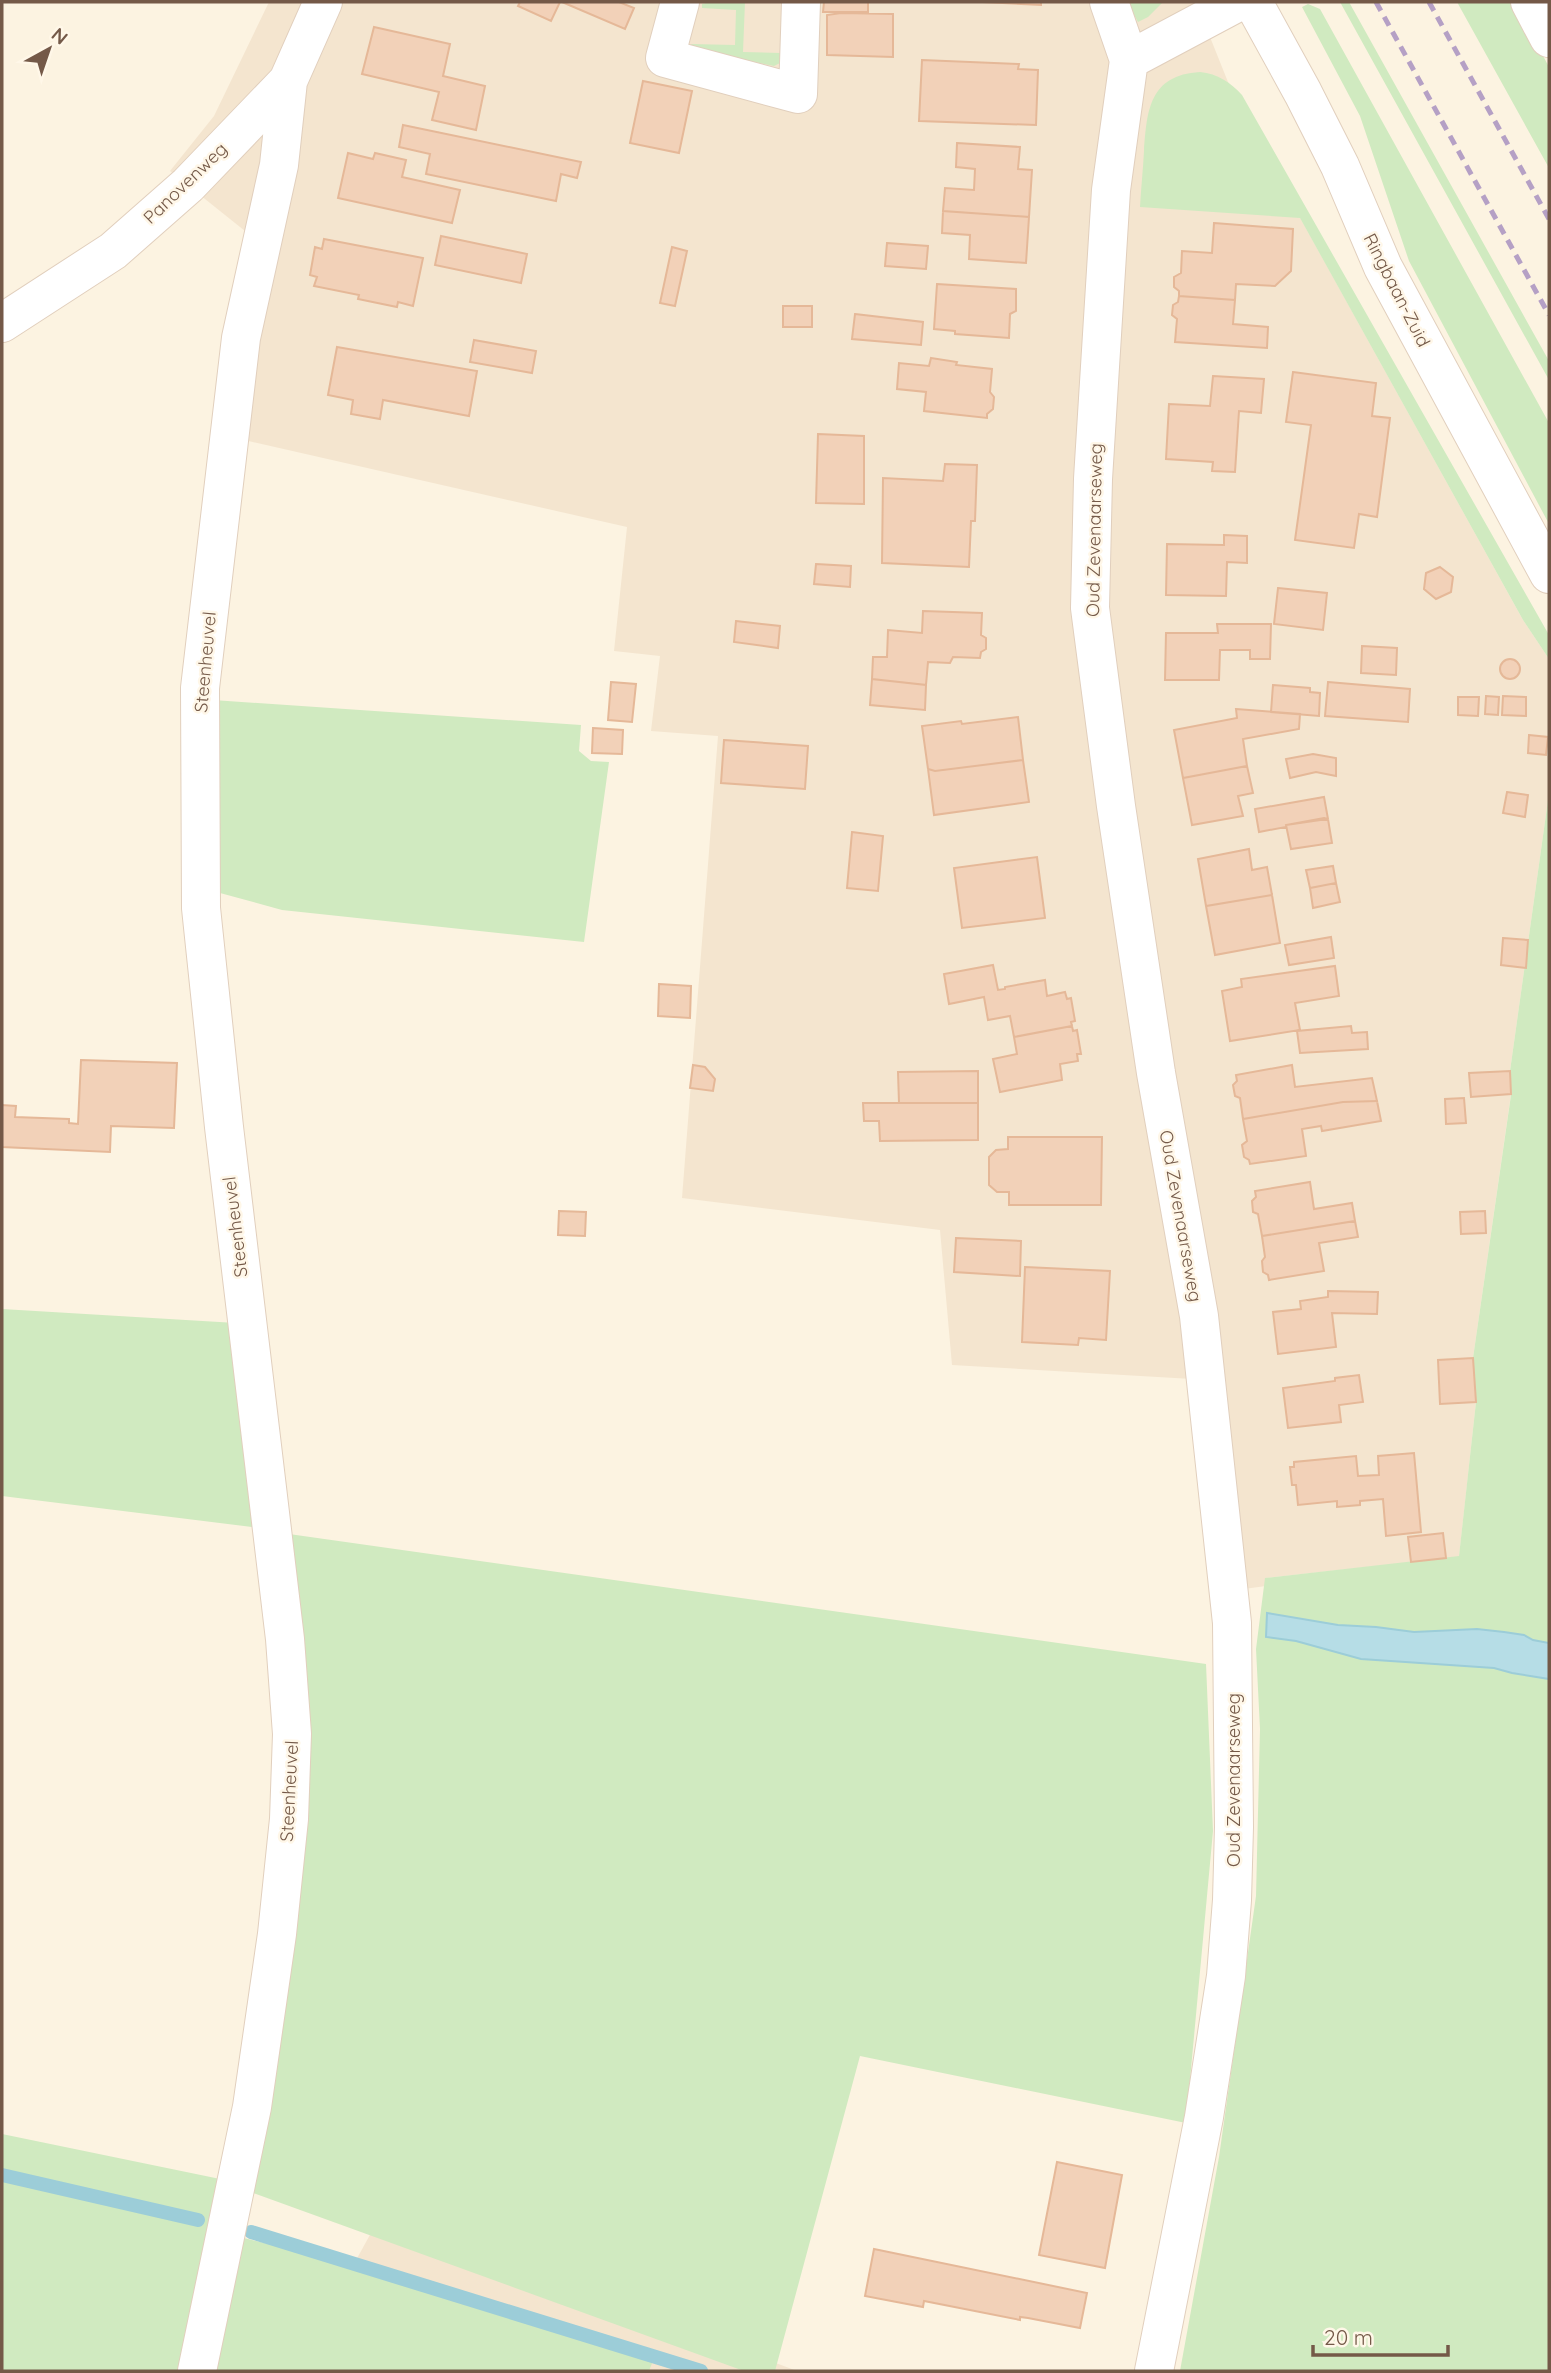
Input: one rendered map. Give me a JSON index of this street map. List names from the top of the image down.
{
  "streets": {
    "street": [
      "Panovenweg",
      "Ringbaan-Zuid",
      "Oud Zevenaarseweg",
      "Steenheuvel"
    ]
  },
  "crossings": [
    ["Panovenweg", "Steenheuvel"]
  ],
  "scale_bar": "20 m",
  "north": "top right"
}
